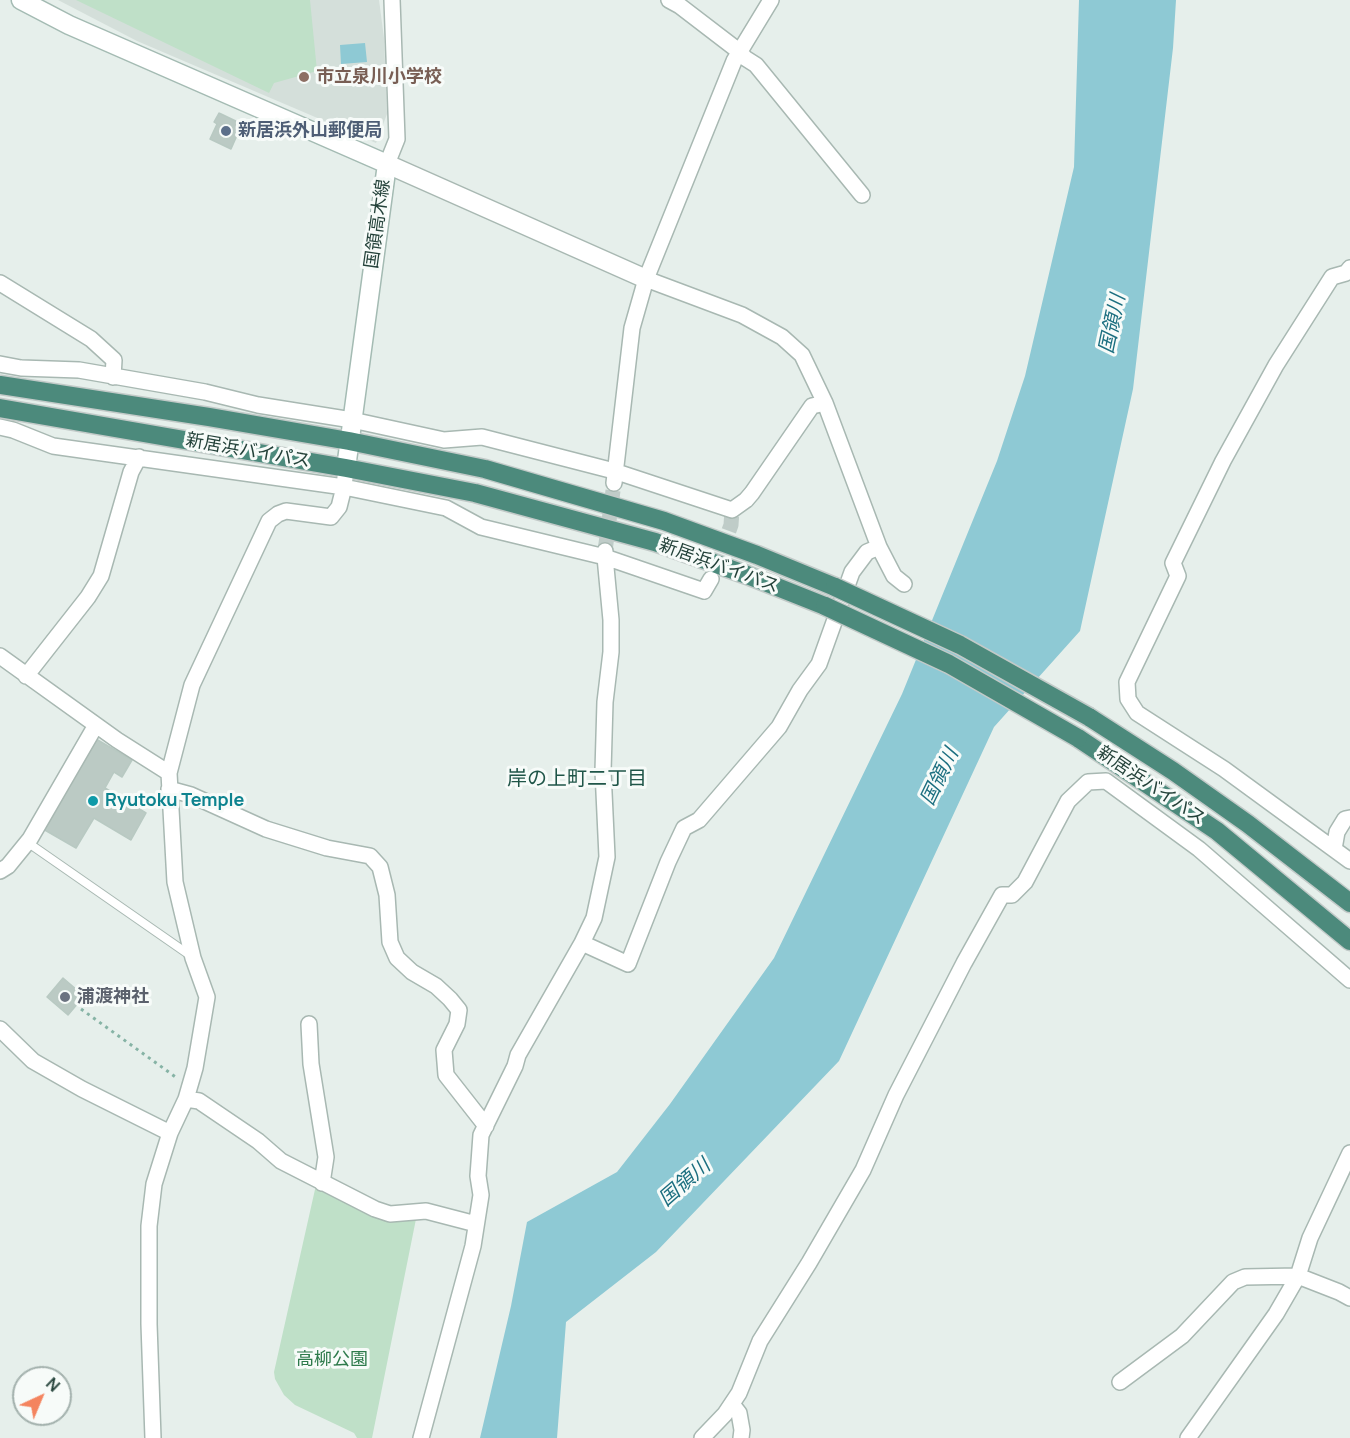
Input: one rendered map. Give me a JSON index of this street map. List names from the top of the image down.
{
  "streets": {
    "highway": ["新居浜バイパス"],
    "main road": ["国領高木線"]
  },
  "crossings": [
    ["国領高木線", "新居浜バイパス"]
  ],
  "districts": ["岸の上町二丁目"],
  "water": ["国領川"],
  "parks": ["高柳公園"],
  "places": [
    "市立泉川小学校",
    "新居浜外山郵便局",
    "Ryutoku Temple",
    "浦渡神社"
  ],
  "north": "top right"
}
